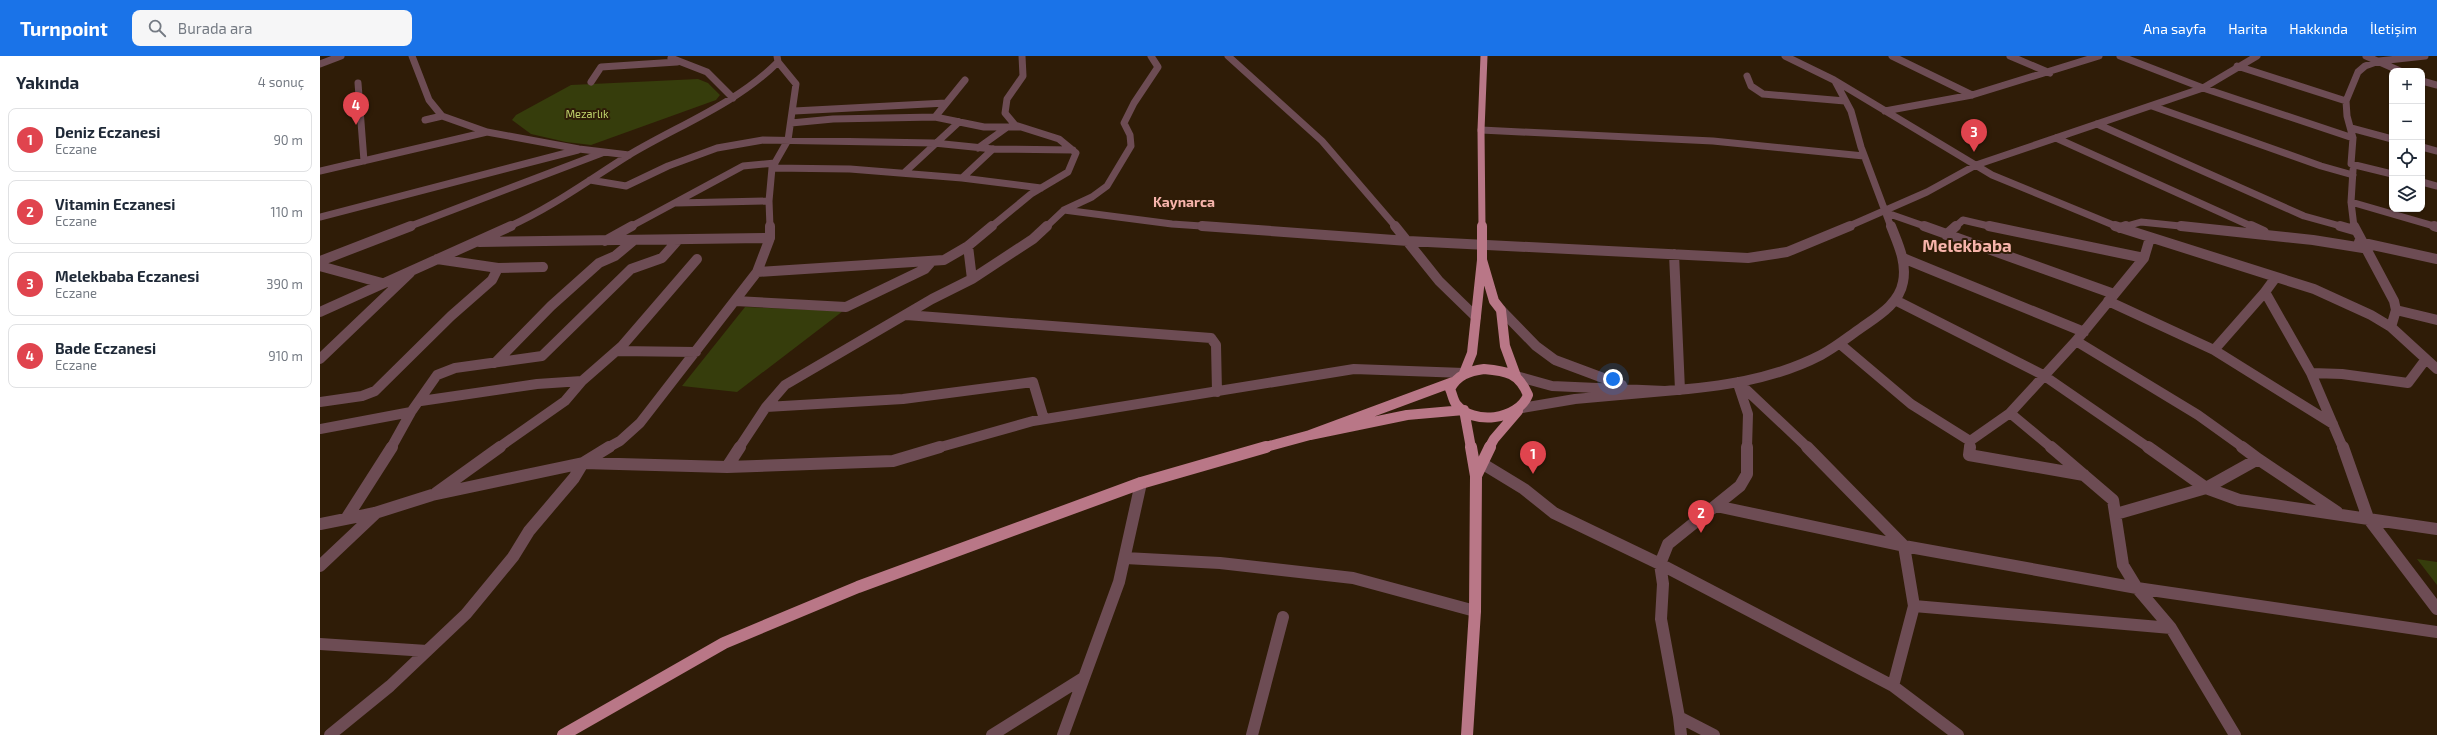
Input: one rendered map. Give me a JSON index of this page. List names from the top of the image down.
{
  "districts": ["Kaynarca", "Melekbaba"],
  "parks": ["Mezarlık"],
  "page": {
    "header": "Turnpoint",
    "search": "Burada ara",
    "nav": [
      "Ana sayfa",
      "Harita",
      "Hakkında",
      "İletişim"
    ],
    "heading": ["Yakında", "4 sonuç"],
    "map_buttons": ["+", "−"],
    "pins": [
      "4",
      "3",
      "1",
      "2"
    ],
    "list": [
      {
        "mark": "1",
        "name": "Deniz Eczanesi",
        "note": "Eczane",
        "value": "90 m"
      },
      {
        "mark": "2",
        "name": "Vitamin Eczanesi",
        "note": "Eczane",
        "value": "110 m"
      },
      {
        "mark": "3",
        "name": "Melekbaba Eczanesi",
        "note": "Eczane",
        "value": "390 m"
      },
      {
        "mark": "4",
        "name": "Bade Eczanesi",
        "note": "Eczane",
        "value": "910 m"
      }
    ]
  }
}
